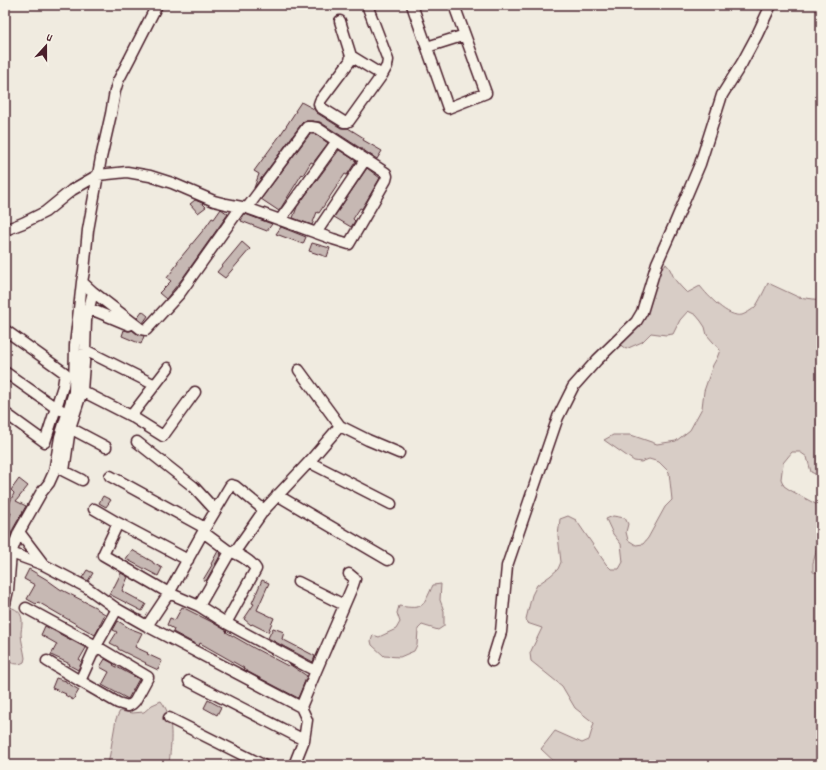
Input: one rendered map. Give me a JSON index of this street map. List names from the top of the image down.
{
  "north": "top"
}
